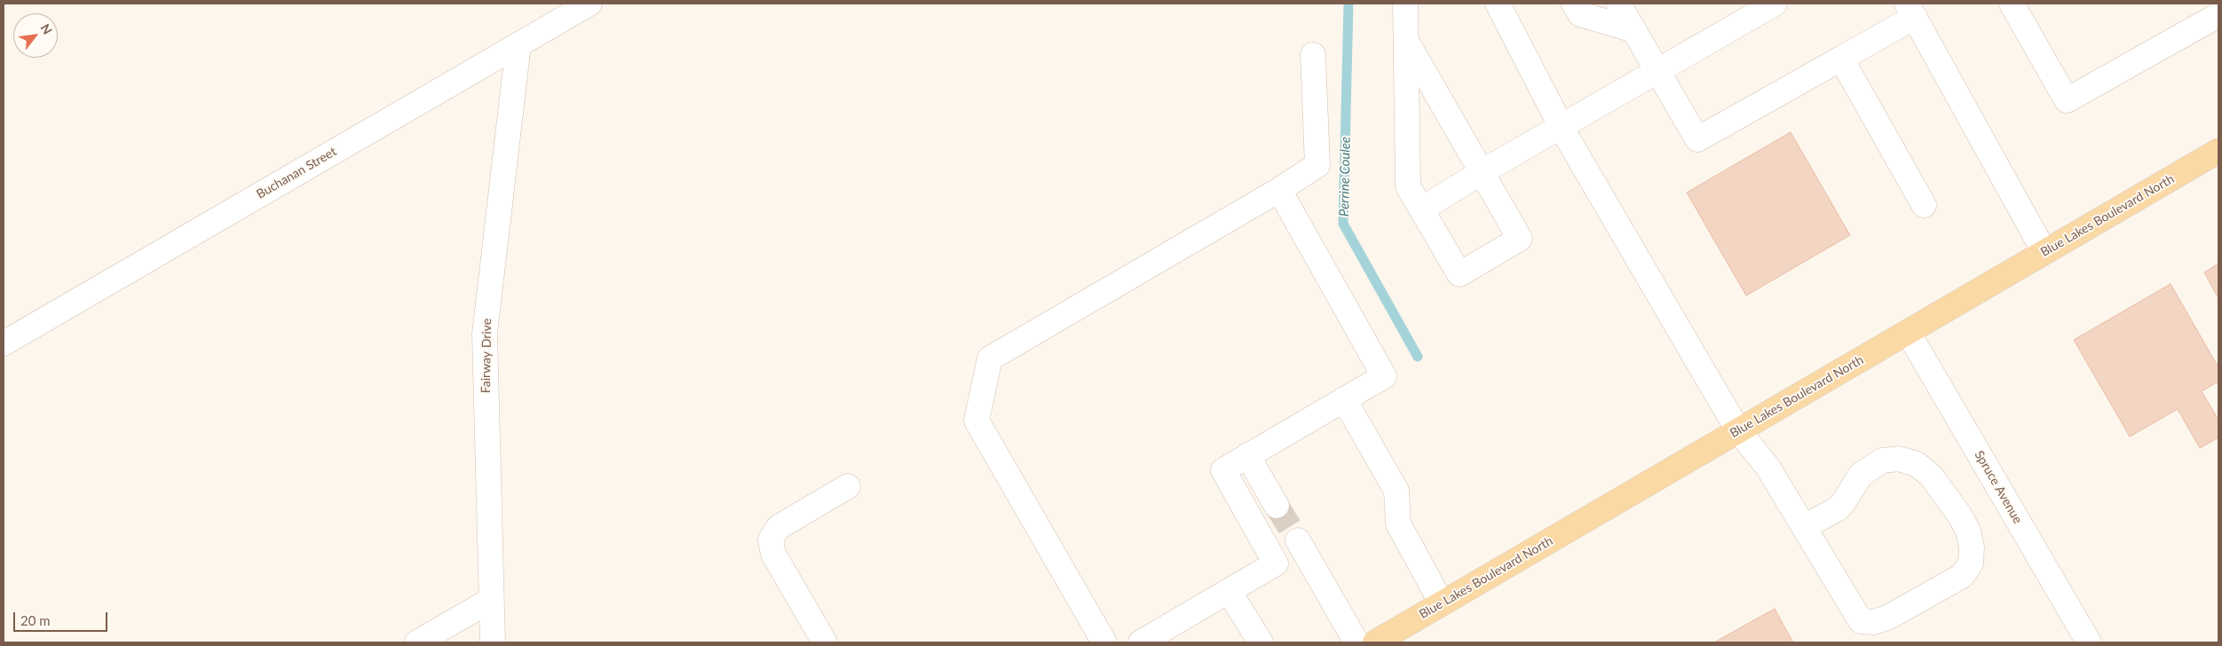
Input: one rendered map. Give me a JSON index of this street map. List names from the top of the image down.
{
  "streets": {
    "main road": ["Blue Lakes Boulevard North"],
    "street": ["Buchanan Street", "Fairway Drive", "Spruce Avenue"]
  },
  "crossings": [
    ["Buchanan Street", "Fairway Drive"],
    ["Blue Lakes Boulevard North", "Spruce Avenue"]
  ],
  "water": ["Perrine Coulee"],
  "scale_bar": "20 m",
  "north": "top right"
}
